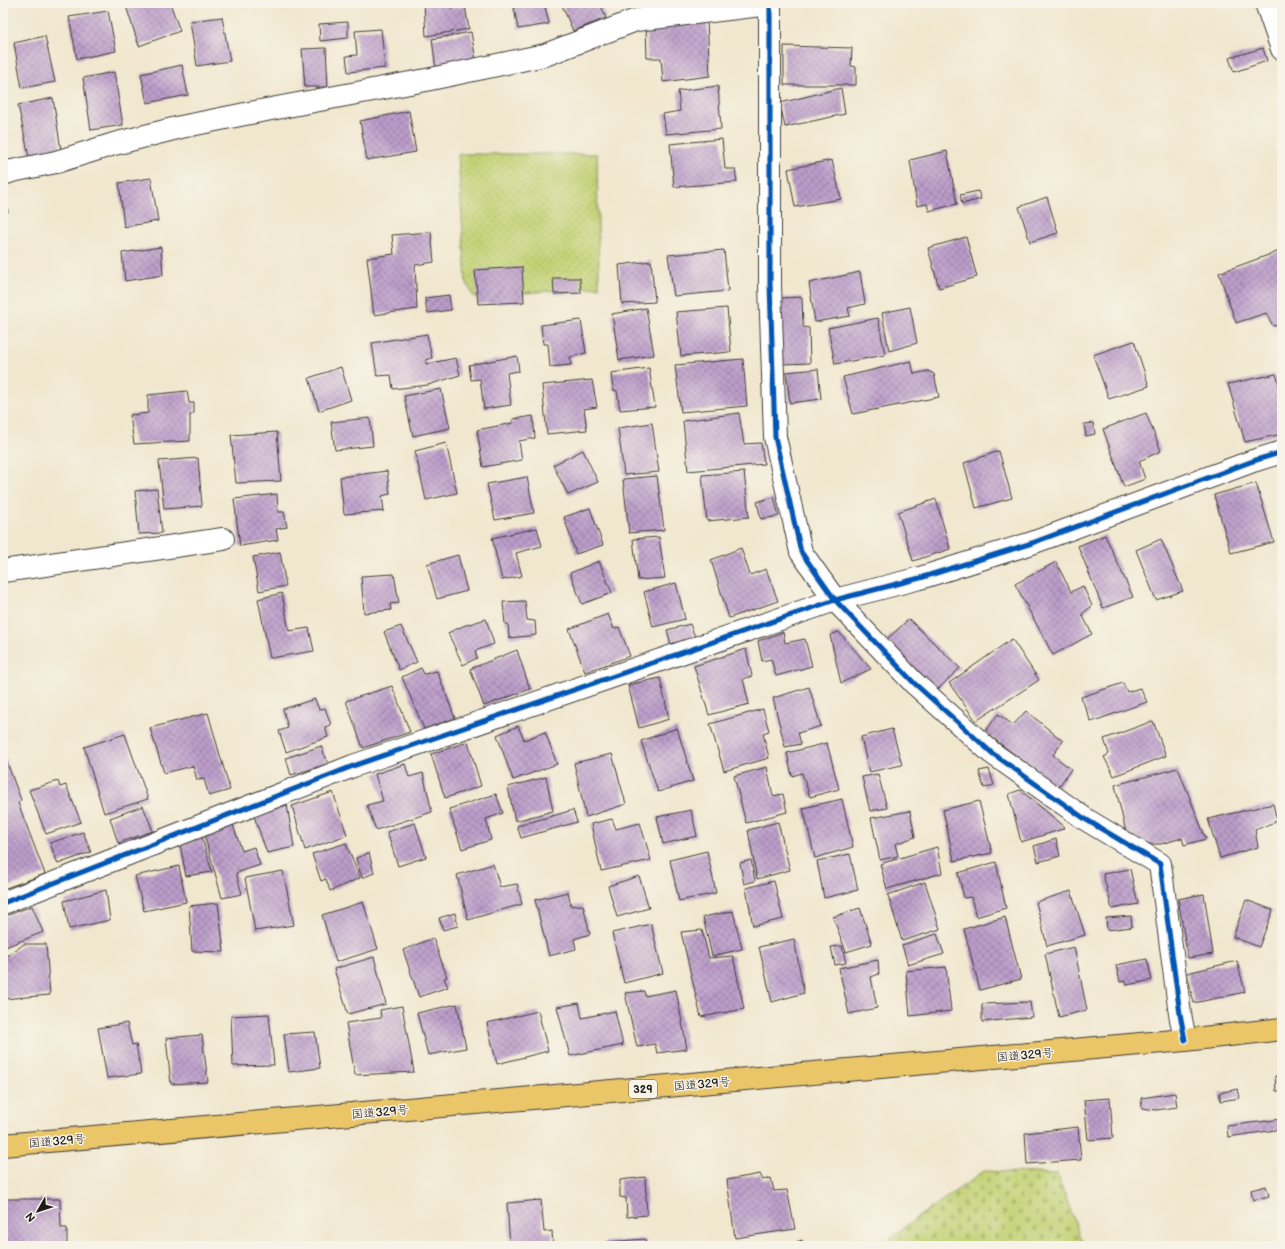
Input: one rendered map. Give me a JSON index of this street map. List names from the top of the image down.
{
  "streets": {
    "highway": ["国道329号", "329"]
  },
  "north": "bottom left"
}
